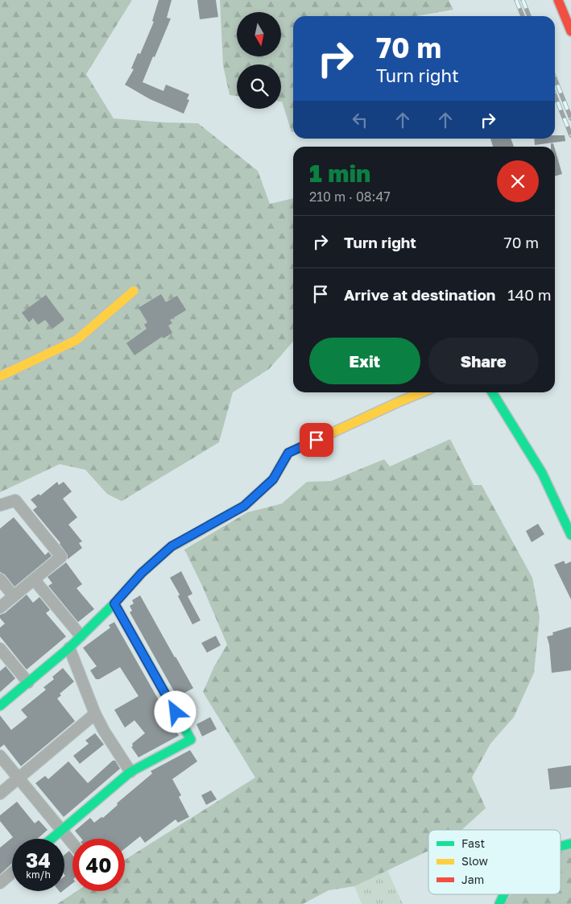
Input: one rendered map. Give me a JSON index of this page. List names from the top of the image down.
{
  "legend": ["Fast", "Slow", "Jam"],
  "north": "bottom",
  "page": {
    "turn": ["70 m", "Turn right"],
    "heading": ["1 min", "210 m · 08:47"],
    "list": [
      {
        "name": "Turn right",
        "value": "70 m"
      },
      {
        "name": "Arrive at destination",
        "value": "140 m"
      }
    ],
    "buttons": ["Exit", "Share"],
    "speed": "34 km/h",
    "limit": "40"
  }
}
